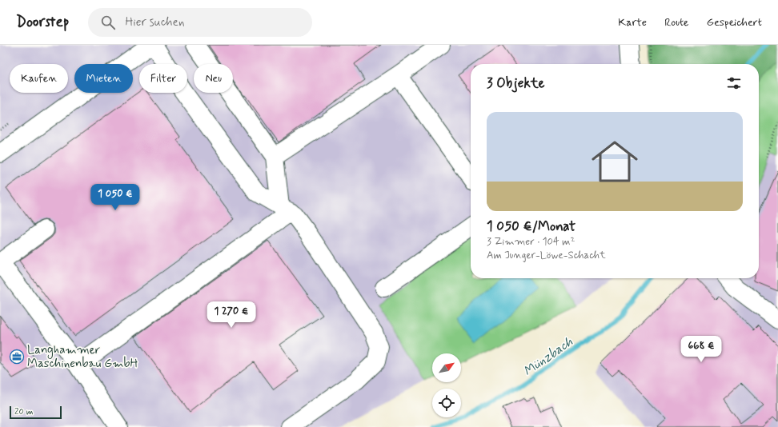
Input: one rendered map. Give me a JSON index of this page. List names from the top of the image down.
{
  "water": ["Münzbach"],
  "places": {
    "office": ["Langhammer Maschinenbau GmbH"]
  },
  "scale_bar": "20 m",
  "north": "top right",
  "page": {
    "header": "Doorstep",
    "search": "Hier suchen",
    "nav": ["Karte", "Route", "Gespeichert"],
    "chip": [
      "Kaufen",
      "Mieten",
      "Filter",
      "Neu"
    ],
    "heading": "3 Objekte",
    "list": [
      {
        "name": "1 050 €/Monat",
        "note": "3 Zimmer · 104 m² · Am Junger-Löwe-Schacht"
      }
    ],
    "price": ["1 050 €", "1 270 €", "668 €"],
    "scale": "20 m"
  }
}
